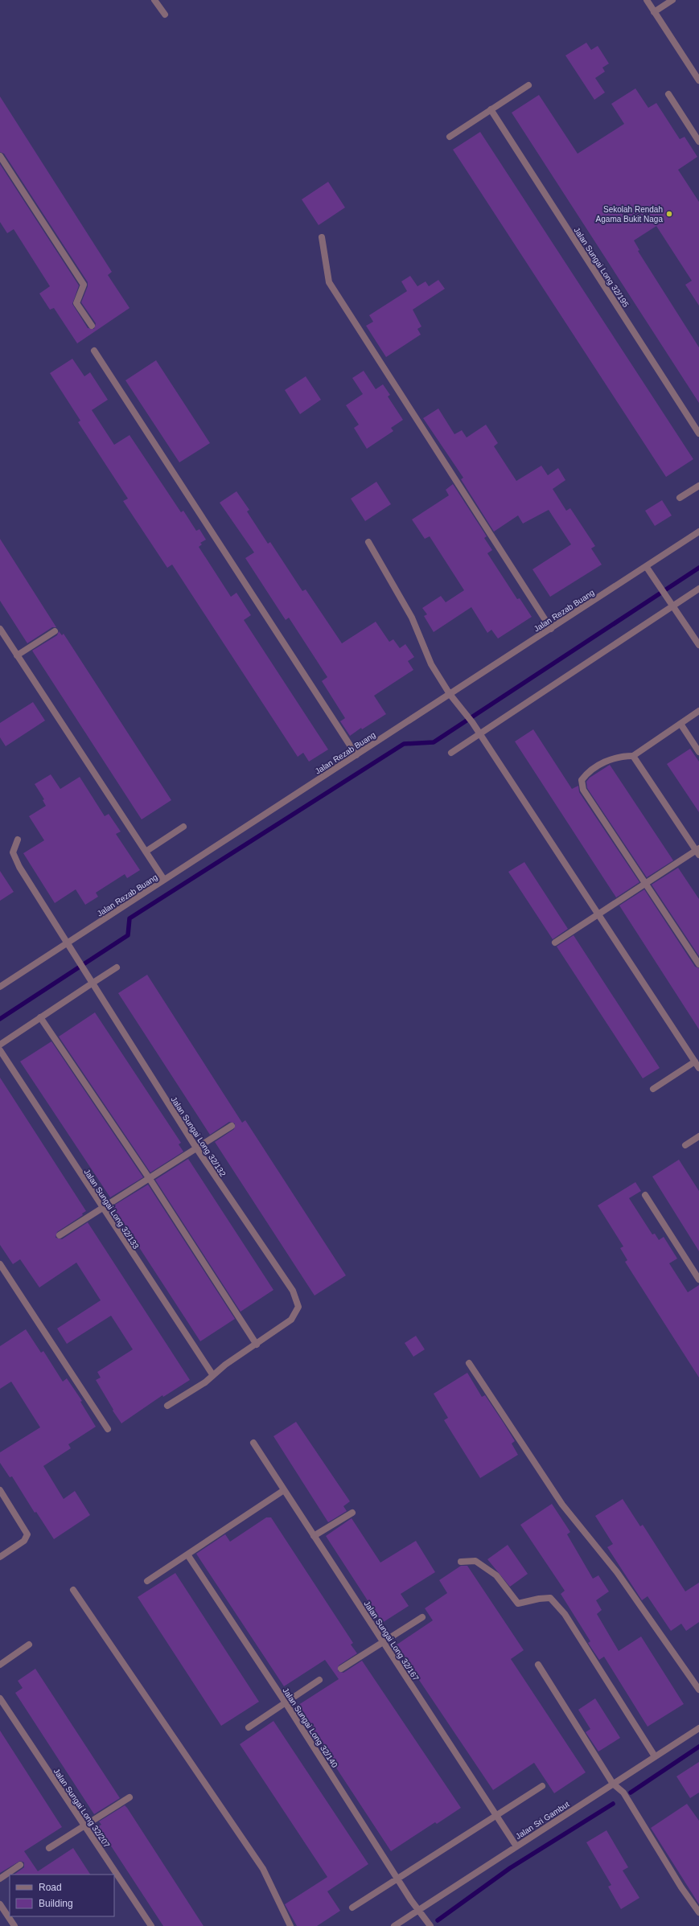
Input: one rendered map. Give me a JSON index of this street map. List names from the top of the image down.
{
  "streets": {
    "street": [
      "Jalan Sungai Long 32/195",
      "Jalan Rezab Buang",
      "Jalan Sungai Long 32/132",
      "Jalan Sungai Long 32/133",
      "Jalan Sungai Long 32/167",
      "Jalan Sungai Long 32/140",
      "Jalan Sungai Long 32/207",
      "Jalan Sri Gambut"
    ]
  },
  "crossings": [
    ["Jalan Rezab Buang", "Jalan Sungai Long 32/132"],
    ["Jalan Sungai Long 32/167", "Jalan Sri Gambut"],
    ["Jalan Sungai Long 32/140", "Jalan Sri Gambut"]
  ],
  "places": ["Sekolah Rendah Agama Bukit Naga"],
  "legend": ["Road", "Building"]
}
